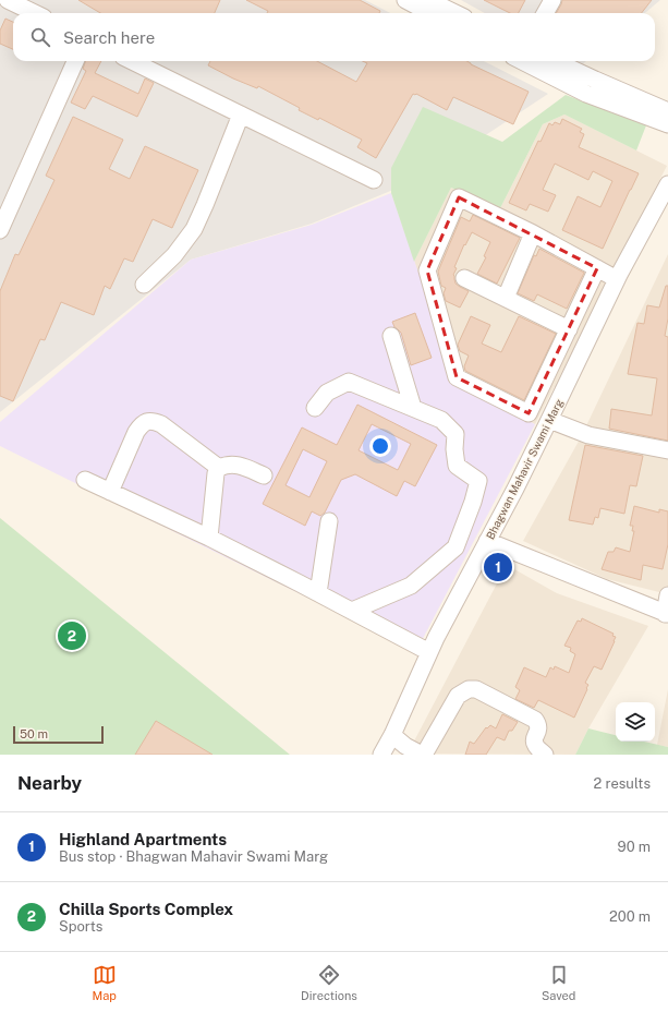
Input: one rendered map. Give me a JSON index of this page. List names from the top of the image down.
{
  "streets": {
    "street": ["Bhagwan Mahavir Swami Marg"]
  },
  "scale_bar": "50 m",
  "page": {
    "search": "Search here",
    "pins": ["1", "2"],
    "scale": "50 m",
    "heading": ["Nearby", "2 results"],
    "list": [
      {
        "mark": "1",
        "name": "Highland Apartments",
        "note": "Bus stop · Bhagwan Mahavir Swami Marg",
        "value": "90 m"
      },
      {
        "mark": "2",
        "name": "Chilla Sports Complex",
        "note": "Sports",
        "value": "200 m"
      }
    ],
    "nav": ["Map", "Directions", "Saved"]
  }
}
